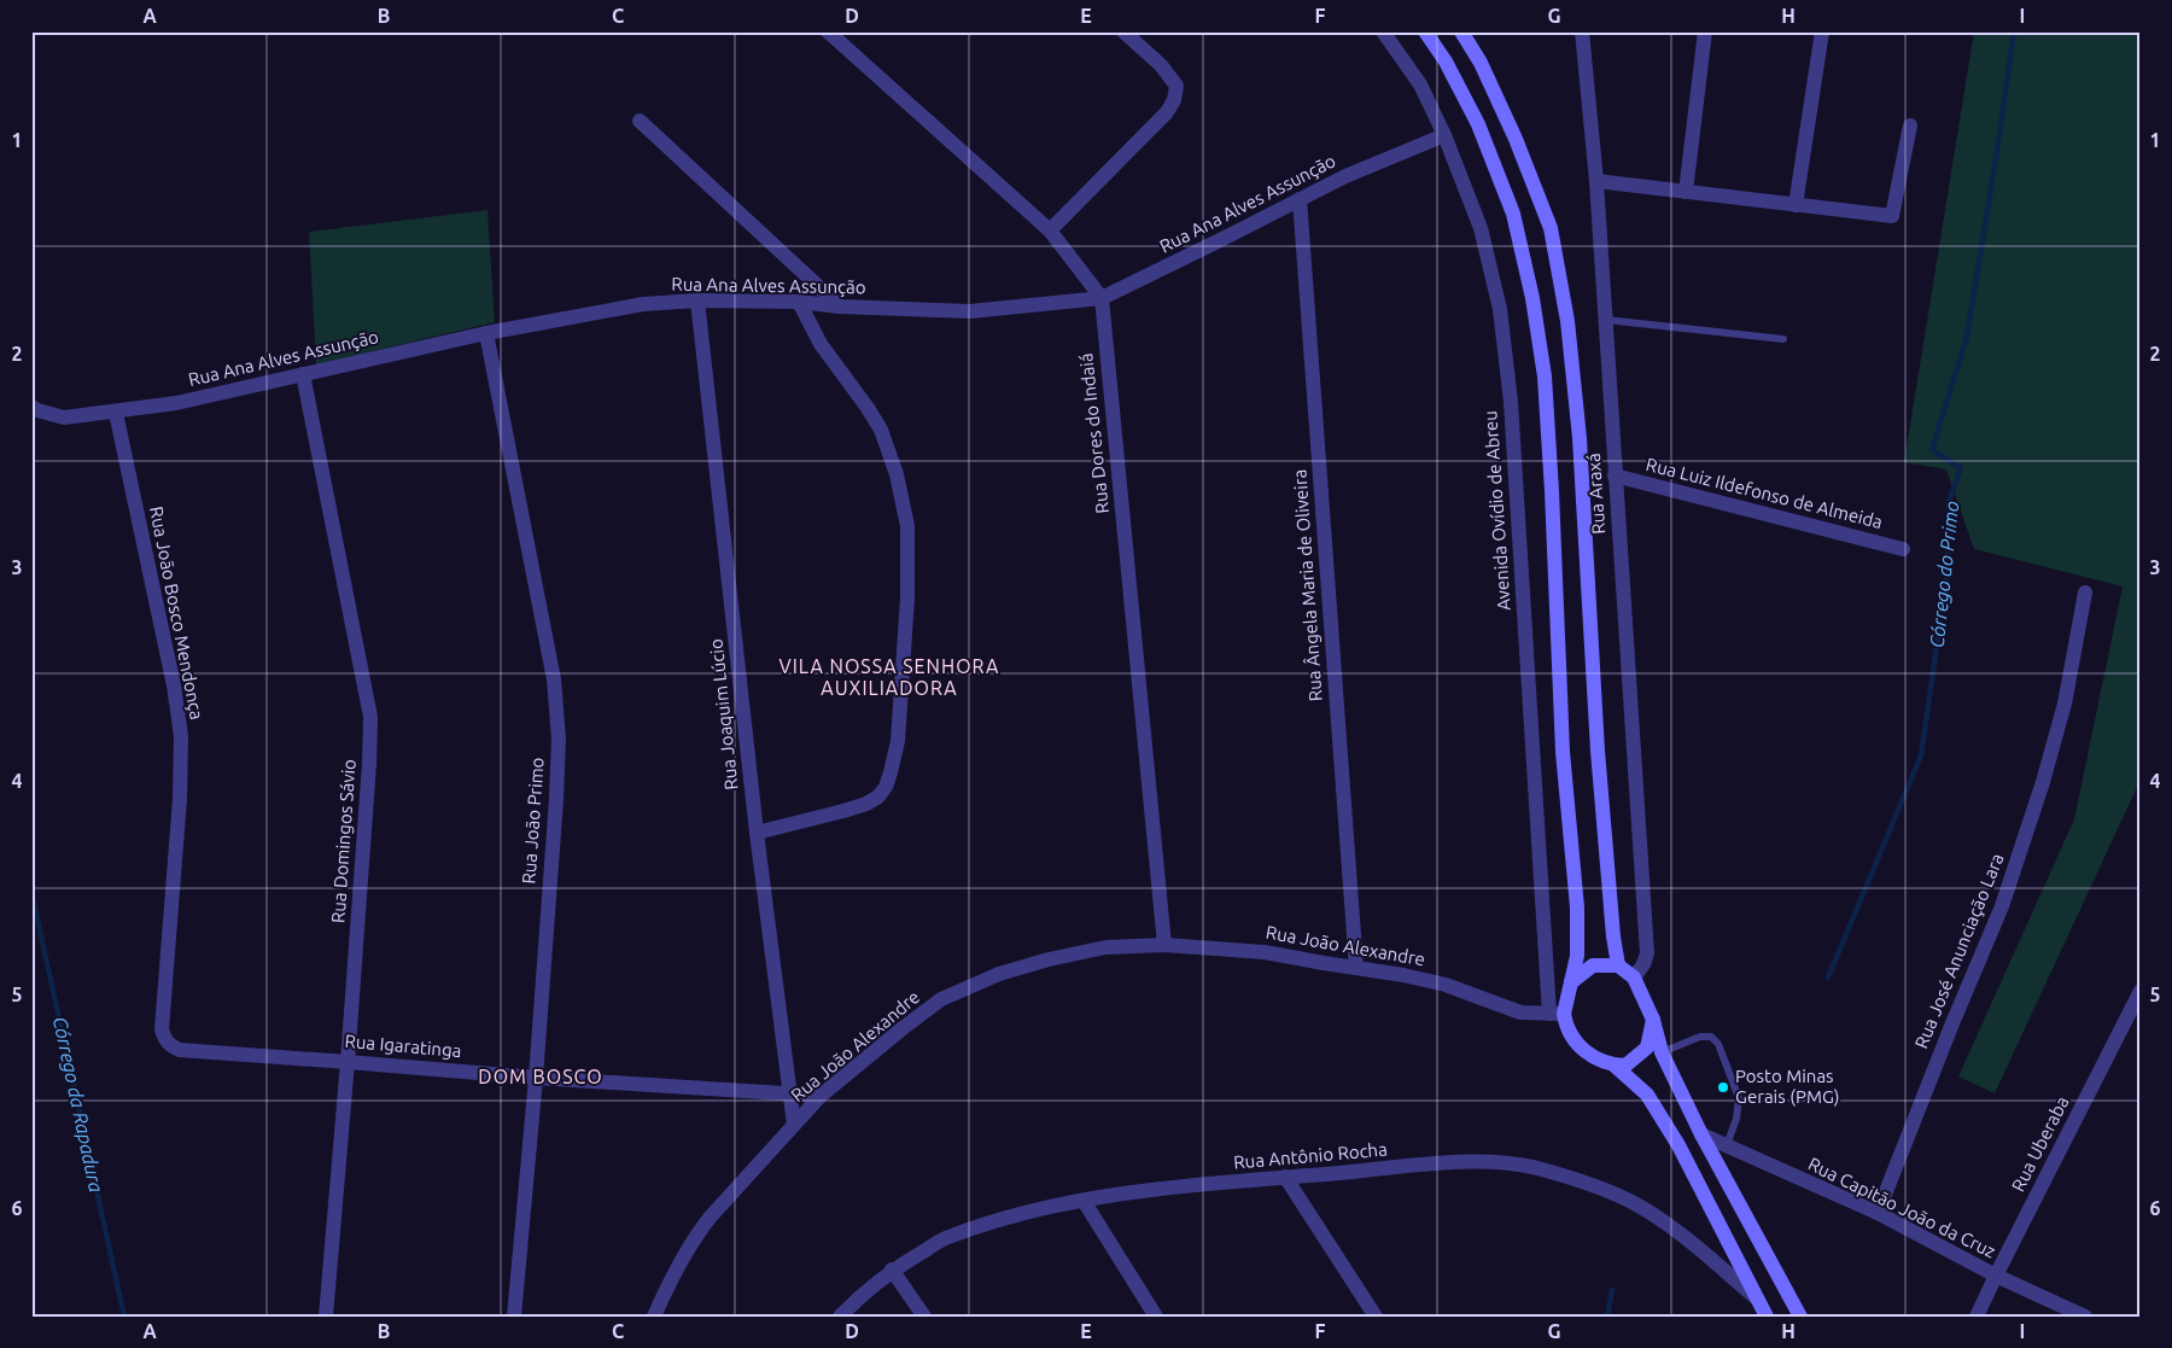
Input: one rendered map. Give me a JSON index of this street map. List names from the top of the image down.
{
  "streets": {
    "main road": ["Rua Antônio Rocha"],
    "street": [
      "Rua Ana Alves Assunção",
      "Rua Dores do Indaiá",
      "Rua Araxá",
      "Rua Luiz Ildefonso de Almeida",
      "Avenida Ovídio de Abreu",
      "Rua Ângela Maria de Oliveira",
      "Rua João Bosco Mendonça",
      "Rua Joaquim Lúcio",
      "Rua João Primo",
      "Rua Domingos Sávio",
      "Rua João Alexandre",
      "Rua José Anunciação Lara",
      "Rua Igaratinga",
      "Rua Uberaba",
      "Rua Capitão João da Cruz"
    ]
  },
  "crossings": [
    ["Rua Ana Alves Assunção", "Rua Dores do Indaiá"],
    ["Rua Ana Alves Assunção", "Avenida Ovídio de Abreu"],
    ["Rua Ana Alves Assunção", "Rua Ângela Maria de Oliveira"],
    ["Rua Ana Alves Assunção", "Rua João Bosco Mendonça"],
    ["Rua Ana Alves Assunção", "Rua Joaquim Lúcio"],
    ["Rua Ana Alves Assunção", "Rua João Primo"],
    ["Rua Ana Alves Assunção", "Rua Domingos Sávio"],
    ["Rua Dores do Indaiá", "Rua João Alexandre"],
    ["Rua Araxá", "Rua Luiz Ildefonso de Almeida"],
    ["Rua Araxá", "Avenida Ovídio de Abreu"],
    ["Rua Araxá", "Rua João Alexandre"],
    ["Avenida Ovídio de Abreu", "Rua João Alexandre"],
    ["Rua Ângela Maria de Oliveira", "Rua João Alexandre"],
    ["Rua João Bosco Mendonça", "Rua Igaratinga"],
    ["Rua Joaquim Lúcio", "Rua João Alexandre"],
    ["Rua Joaquim Lúcio", "Rua Igaratinga"],
    ["Rua João Primo", "Rua Igaratinga"],
    ["Rua Domingos Sávio", "Rua Igaratinga"],
    ["Rua João Alexandre", "Rua Igaratinga"],
    ["Rua José Anunciação Lara", "Rua Capitão João da Cruz"],
    ["Rua Uberaba", "Rua Capitão João da Cruz"]
  ],
  "districts": ["VILA NOSSA SENHORA AUXILIADORA", "DOM BOSCO"],
  "water": ["Córrego do Primo", "Córrego da Rapadura"],
  "places": ["Posto Minas Gerais (PMG)"],
  "grid": {
    "columns": [
      "A",
      "B",
      "C",
      "D",
      "E",
      "F",
      "G",
      "H",
      "I"
    ],
    "rows": [
      "1",
      "2",
      "3",
      "4",
      "5",
      "6"
    ]
  }
}
